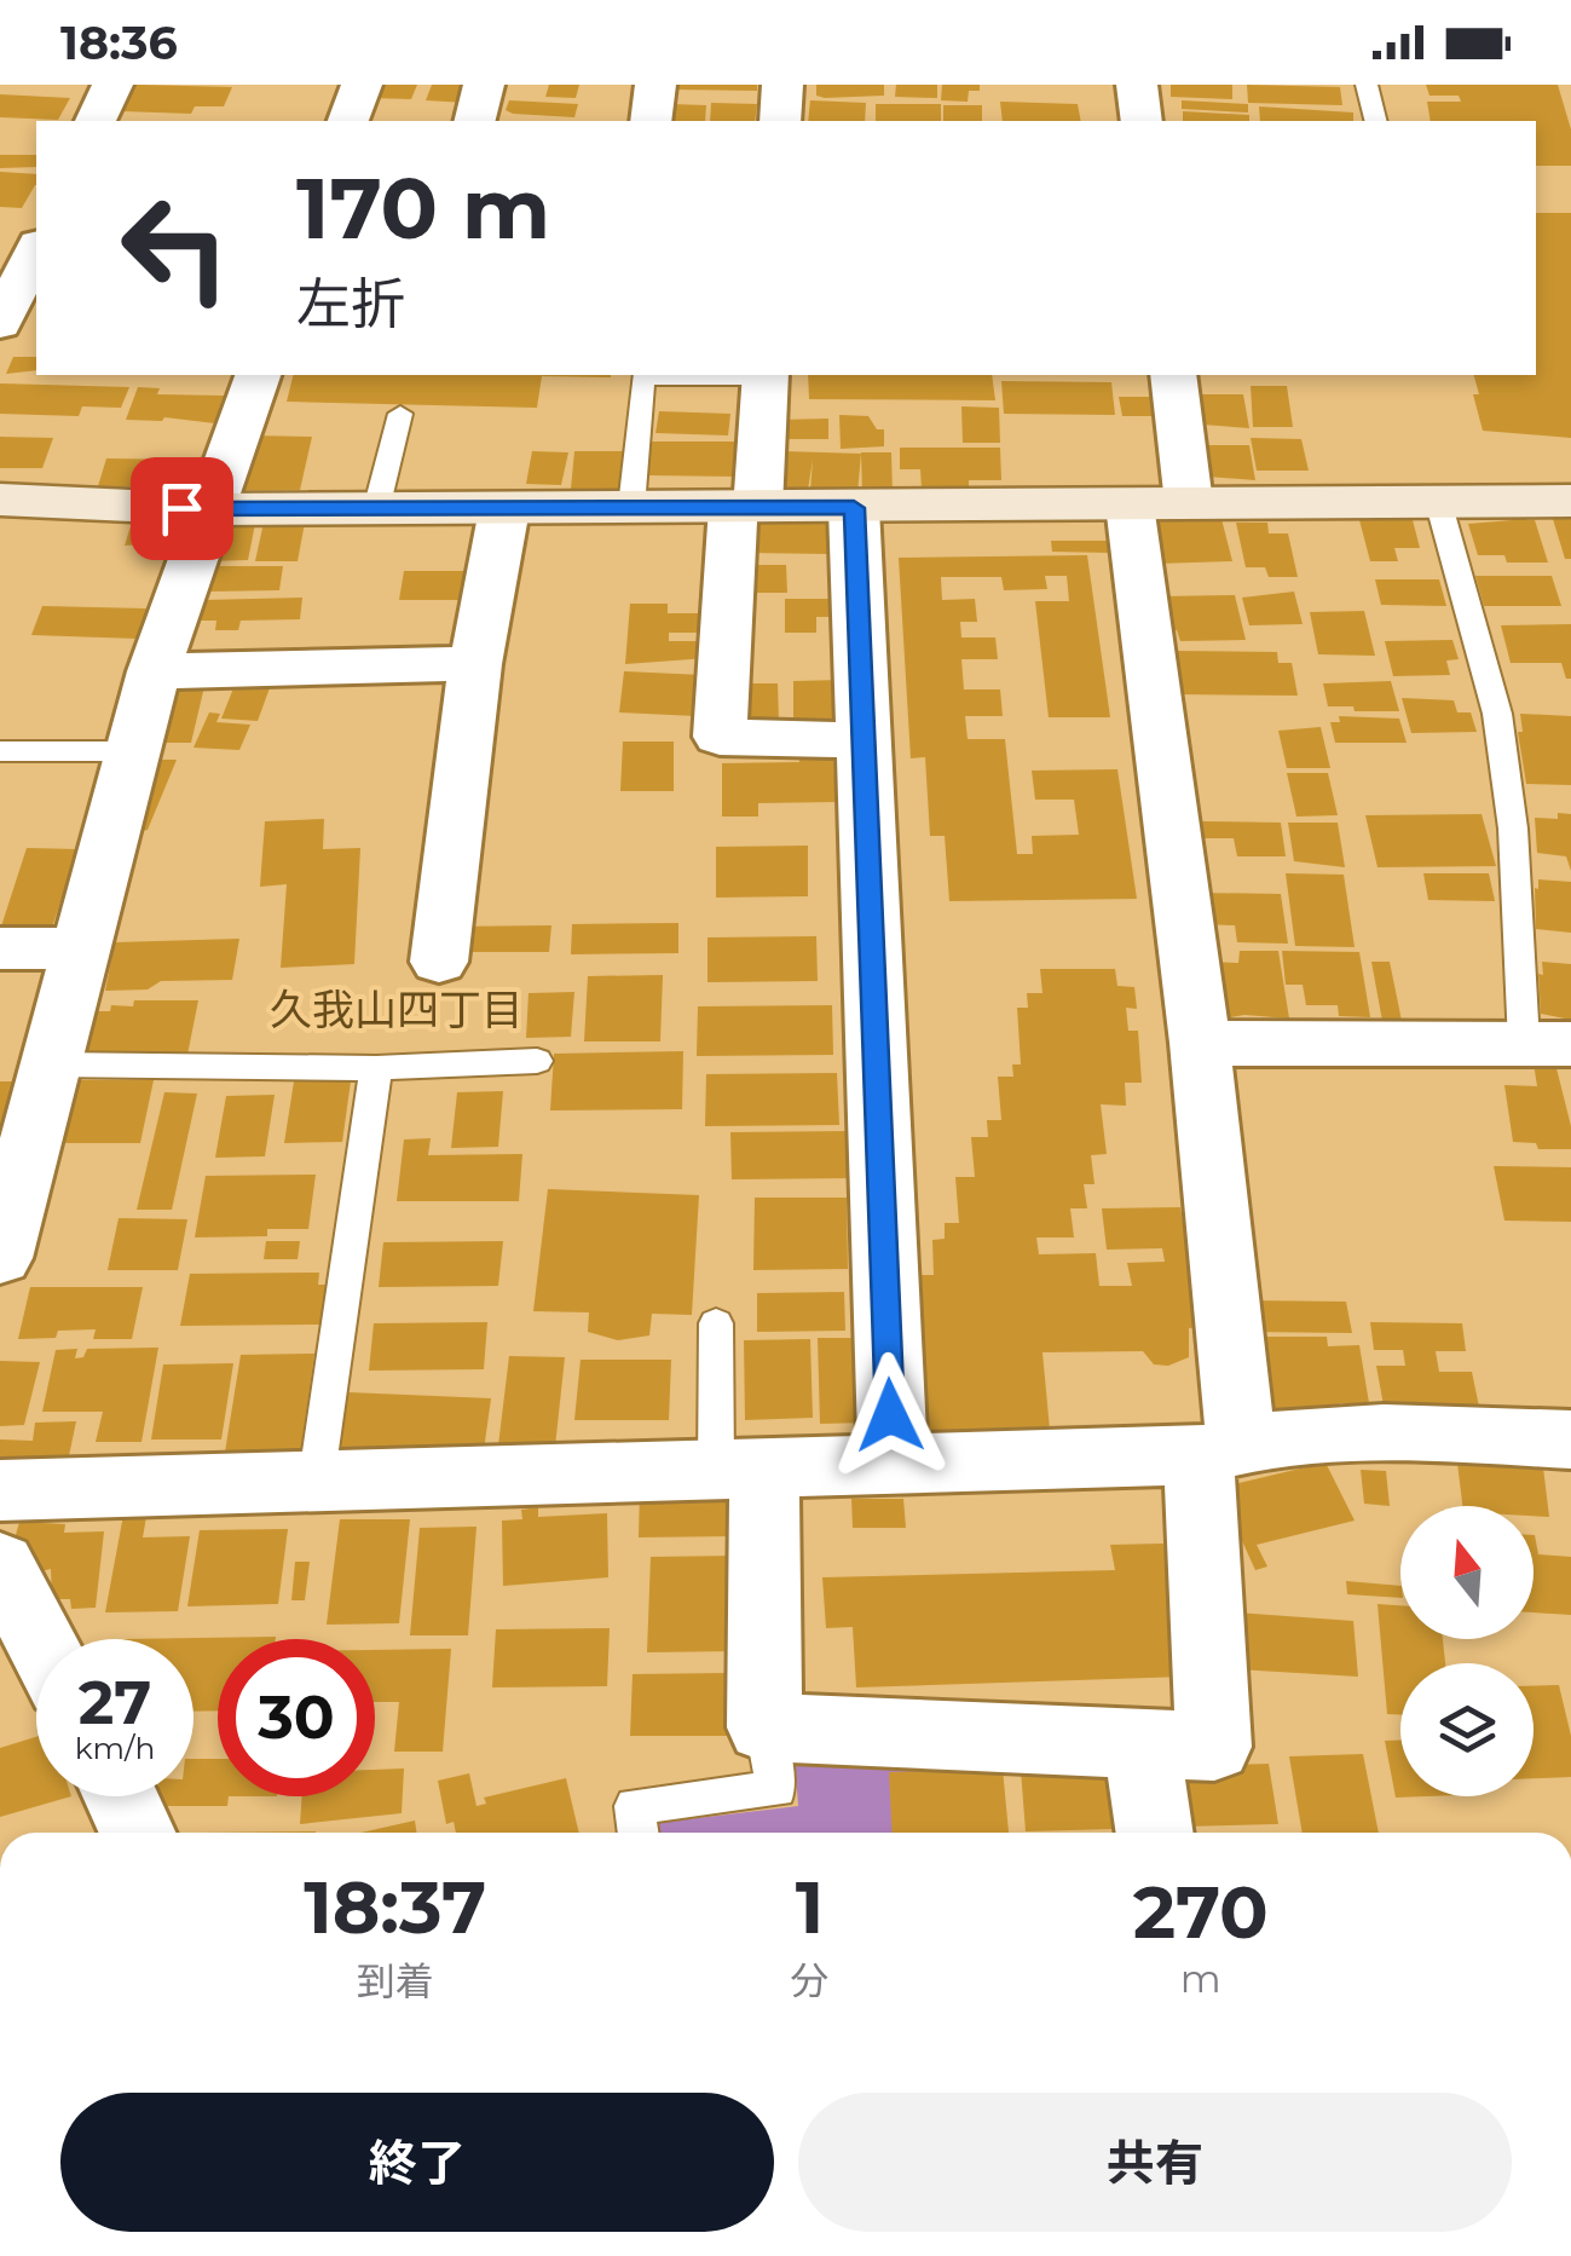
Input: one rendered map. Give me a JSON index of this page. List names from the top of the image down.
{
  "districts": ["久我山四丁目"],
  "north": "top",
  "page": {
    "status": "18:36",
    "turn": ["170 m", "左折"],
    "speed": "27 km/h",
    "limit": "30",
    "eta": [
      "18:37",
      "到着",
      "1",
      "分",
      "270",
      "m"
    ],
    "buttons": ["終了", "共有"]
  }
}
